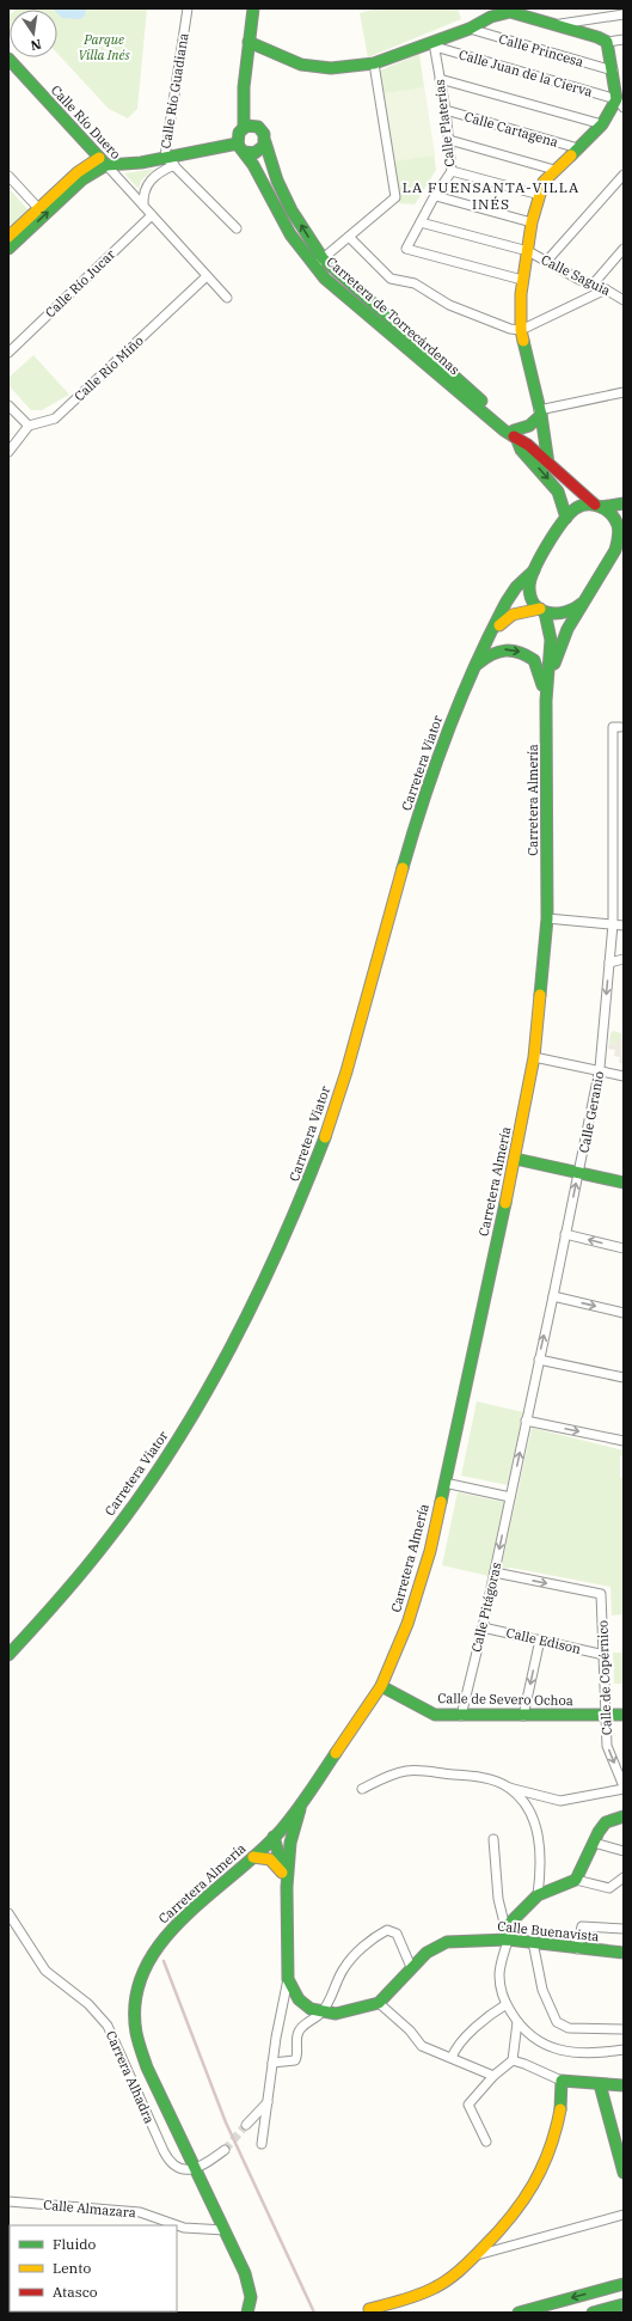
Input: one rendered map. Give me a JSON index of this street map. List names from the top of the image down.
{
  "streets": {
    "street": [
      "Calle Princesa",
      "Calle Juan de la Cierva",
      "Calle Río Guadiana",
      "Calle Río Duero",
      "Calle Platerías",
      "Calle Cartagena",
      "Calle Saguia",
      "Calle Río Jucar",
      "Carretera de Torrecárdenas",
      "Calle Río Miño",
      "Carretera Viator",
      "Carretera Almería",
      "Calle Geranio",
      "Calle Pitágoras",
      "Calle Edison",
      "Calle de Copérnico",
      "Calle de Severo Ochoa",
      "Calle Buenavista",
      "Carrera Alhadra",
      "Calle Almazara"
    ]
  },
  "crossings": [
    ["Calle Juan de la Cierva", "Calle Platerías"],
    ["Calle Río Duero", "Calle Río Jucar"],
    ["Calle Río Duero", "Calle Río Miño"],
    ["Calle Platerías", "Calle Cartagena"],
    ["Calle Platerías", "Calle Saguia"],
    ["Carretera Almería", "Calle de Severo Ochoa"],
    ["Carretera Almería", "Carrera Alhadra"],
    ["Carretera Almería", "Calle Almazara"],
    ["Calle Geranio", "Calle Pitágoras"],
    ["Calle Pitágoras", "Calle Edison"],
    ["Calle Pitágoras", "Calle de Copérnico"],
    ["Calle Pitágoras", "Calle de Severo Ochoa"],
    ["Calle Edison", "Calle de Copérnico"],
    ["Calle de Copérnico", "Calle de Severo Ochoa"]
  ],
  "one_way": ["Calle de Copérnico"],
  "districts": ["LA FUENSANTA-VILLA INÉS"],
  "parks": ["Parque Villa Inés"],
  "legend": ["Fluido", "Lento", "Atasco"],
  "north": "bottom"
}
